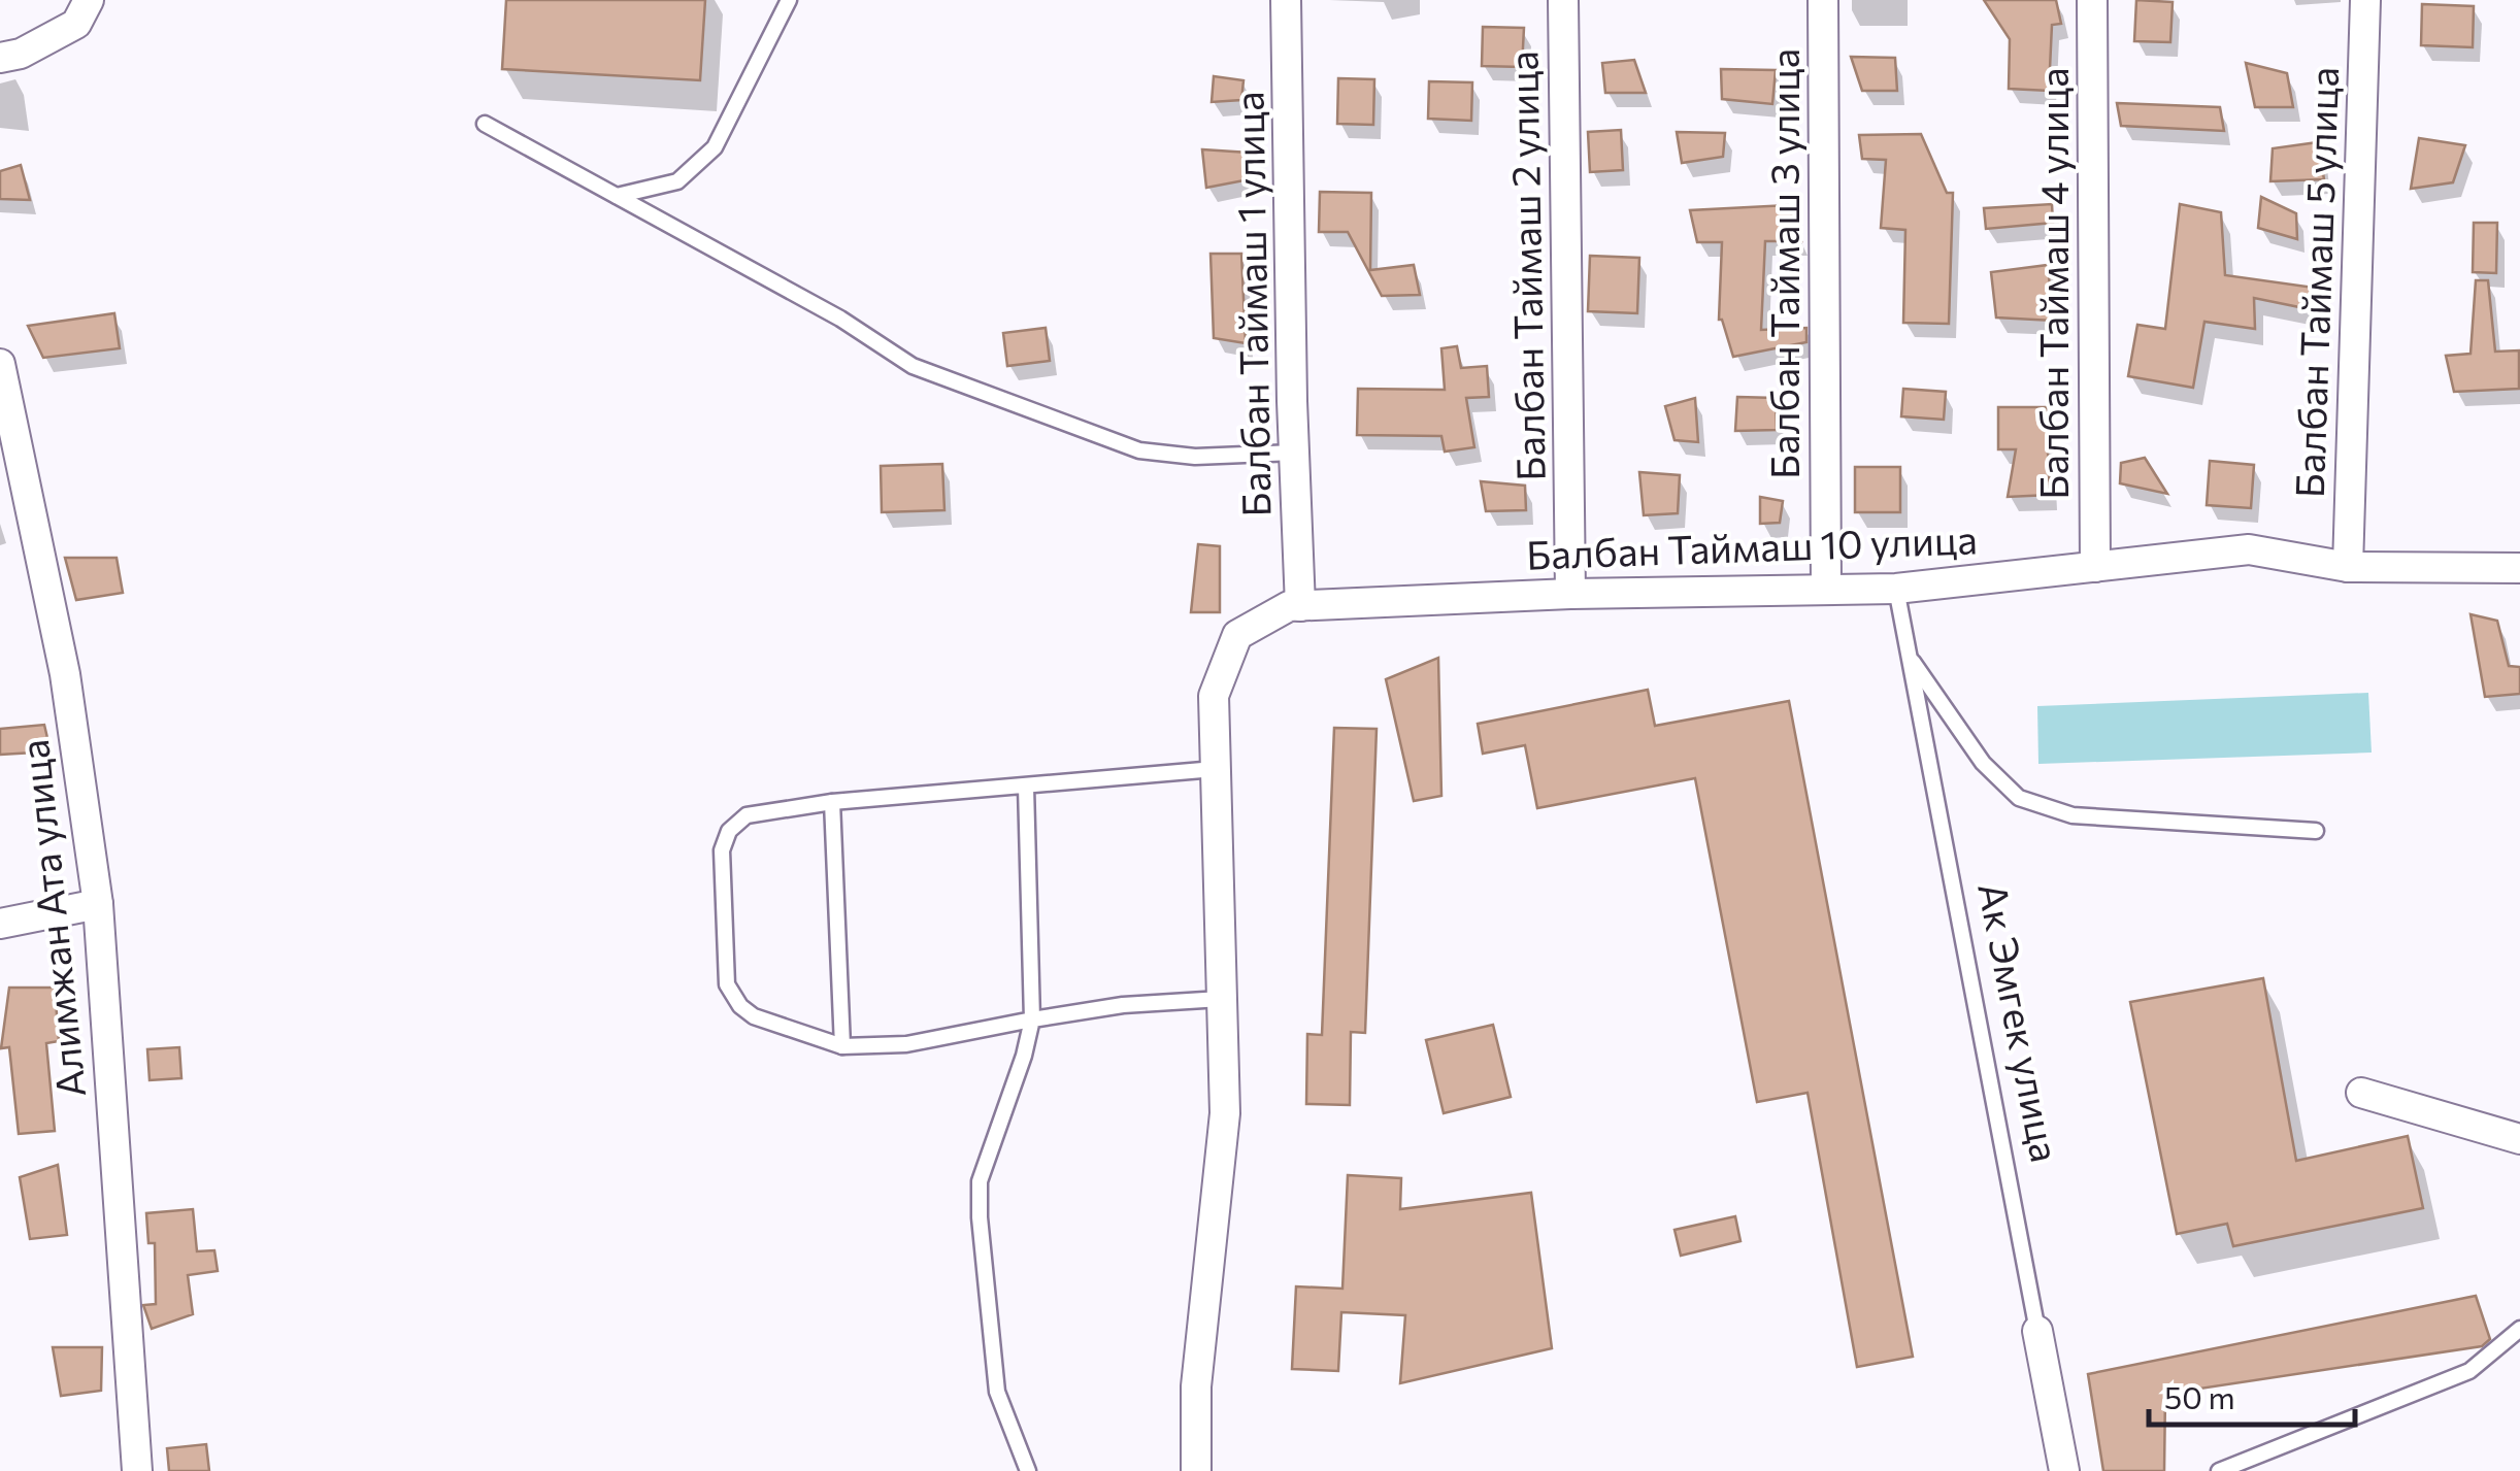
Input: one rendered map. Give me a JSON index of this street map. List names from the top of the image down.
{
  "streets": {
    "street": [
      "Балбан Таймаш 3 улица",
      "Балбан Таймаш 2 улица",
      "Балбан Таймаш 5 улица",
      "Балбан Таймаш 4 улица",
      "Балбан Таймаш 1 улица",
      "Балбан Таймаш 10 улица",
      "Алимжан Ата улица",
      "Ак Эмгек улица"
    ]
  },
  "crossings": [
    ["Балбан Таймаш 3 улица", "Балбан Таймаш 10 улица"],
    ["Балбан Таймаш 2 улица", "Балбан Таймаш 10 улица"],
    ["Балбан Таймаш 5 улица", "Балбан Таймаш 10 улица"],
    ["Балбан Таймаш 4 улица", "Балбан Таймаш 10 улица"],
    ["Балбан Таймаш 1 улица", "Балбан Таймаш 10 улица"],
    ["Балбан Таймаш 10 улица", "Ак Эмгек улица"]
  ],
  "scale_bar": "50 m"
}
